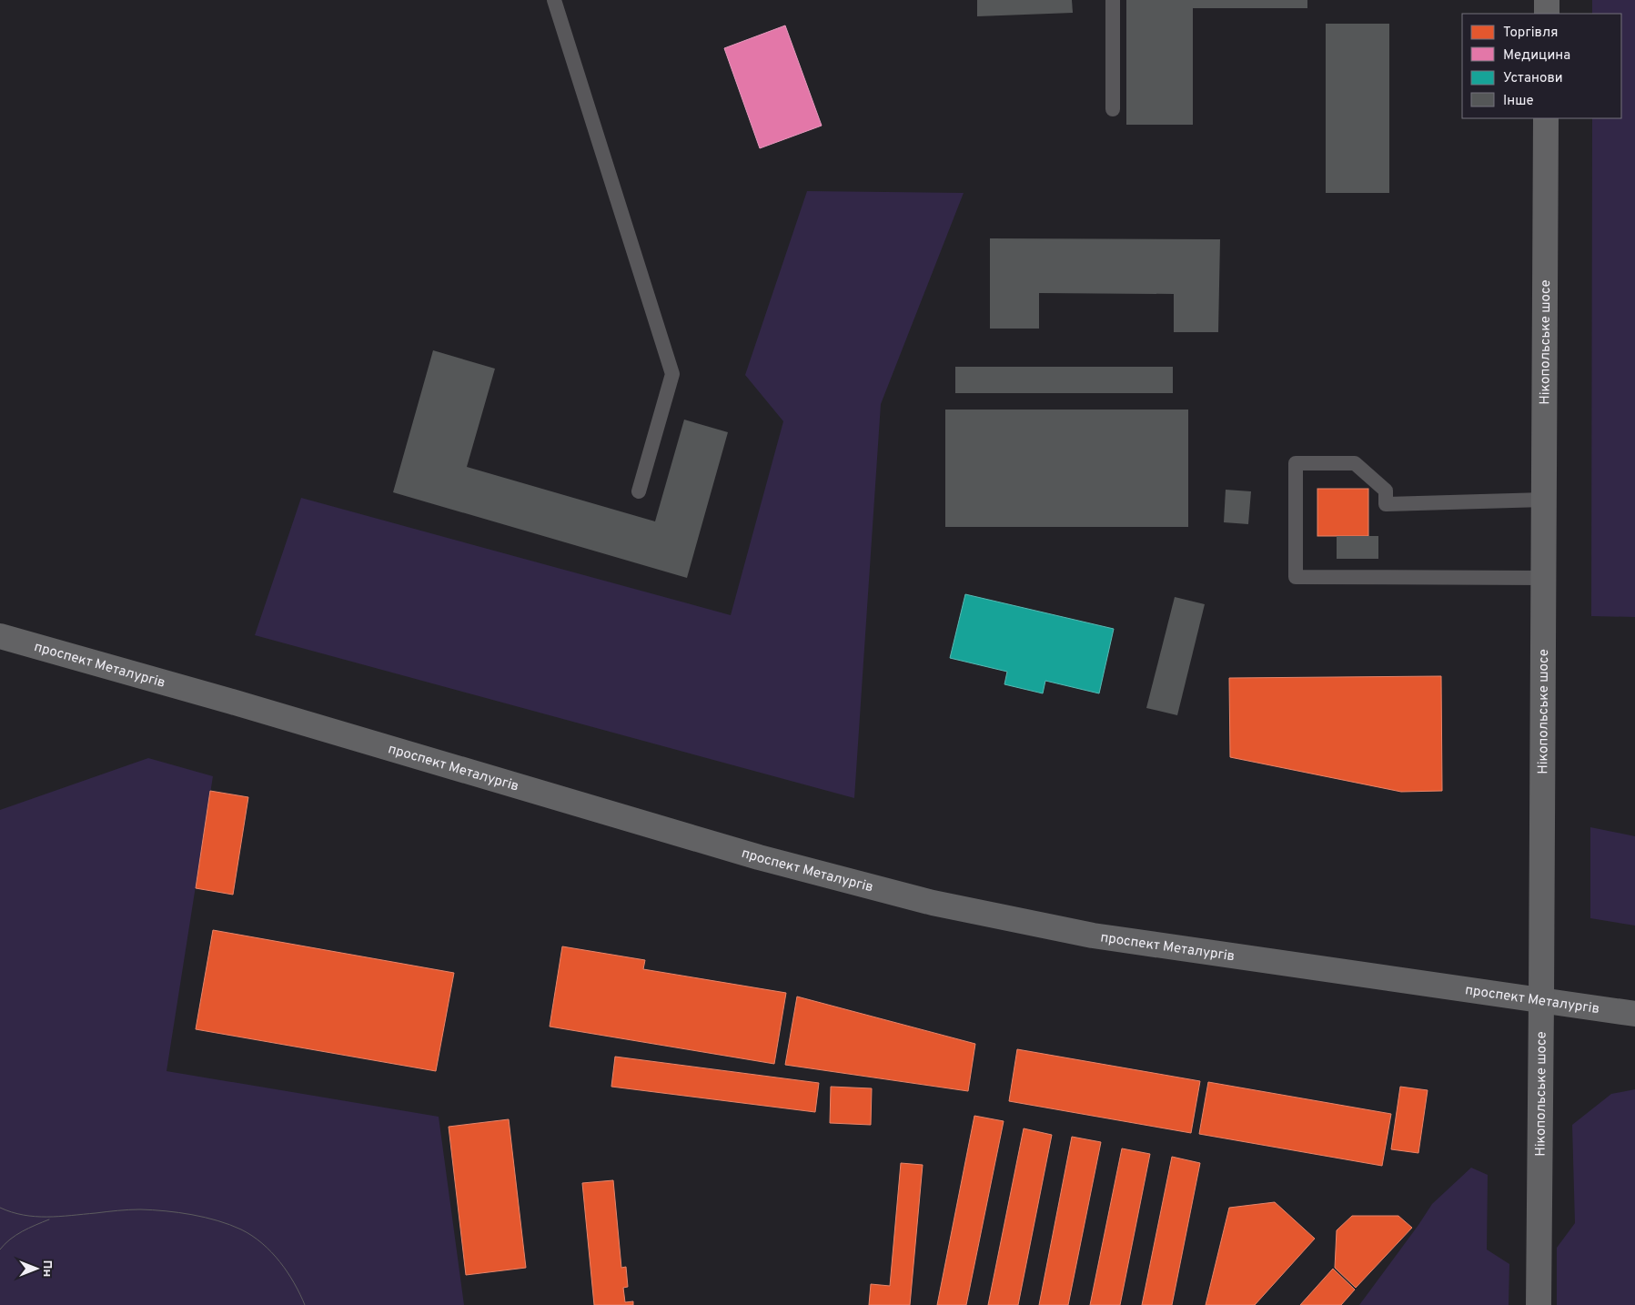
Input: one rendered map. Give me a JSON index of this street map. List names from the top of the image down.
{
  "streets": {
    "main road": ["Нікопольське шосе", "проспект Металургів"]
  },
  "crossings": [
    ["Нікопольське шосе", "проспект Металургів"]
  ],
  "legend": [
    "Торгівля",
    "Медицина",
    "Установи",
    "Інше"
  ],
  "north": "right"
}
